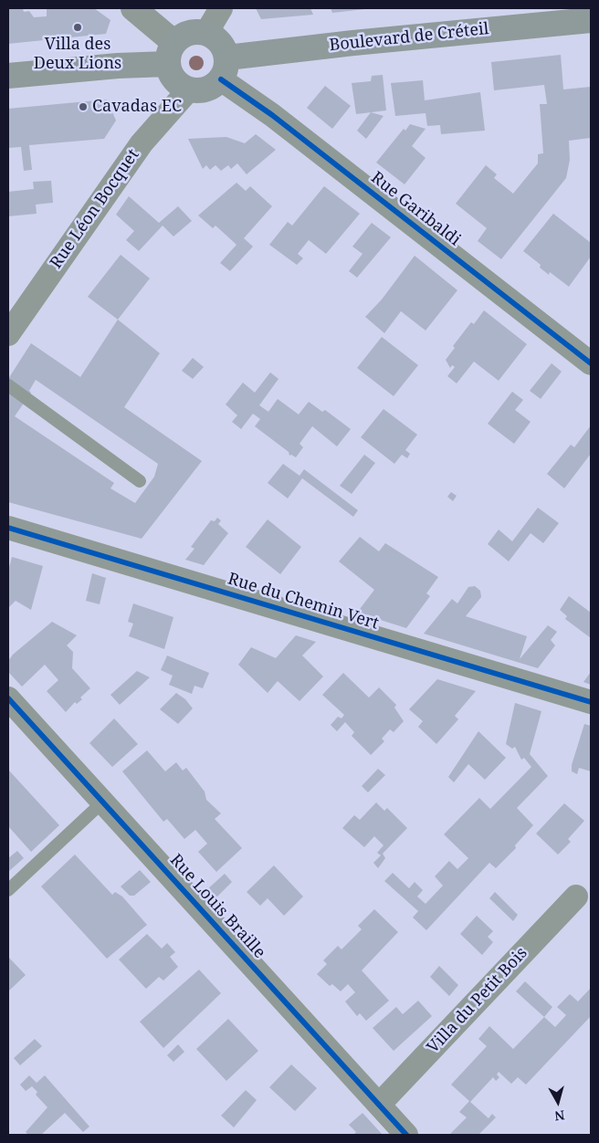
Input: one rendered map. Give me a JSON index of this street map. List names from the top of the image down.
{
  "streets": {
    "main road": ["Boulevard de Créteil"],
    "street": [
      "Rue Léon Bocquet",
      "Rue Garibaldi",
      "Rue du Chemin Vert",
      "Rue Louis Braille",
      "Villa du Petit Bois"
    ]
  },
  "crossings": [
    ["Boulevard de Créteil", "Rue Léon Bocquet"],
    ["Boulevard de Créteil", "Rue Garibaldi"],
    ["Rue Léon Bocquet", "Rue Garibaldi"],
    ["Rue Louis Braille", "Villa du Petit Bois"]
  ],
  "places": ["Villa des Deux Lions", "Cavadas EC"],
  "north": "bottom"
}
